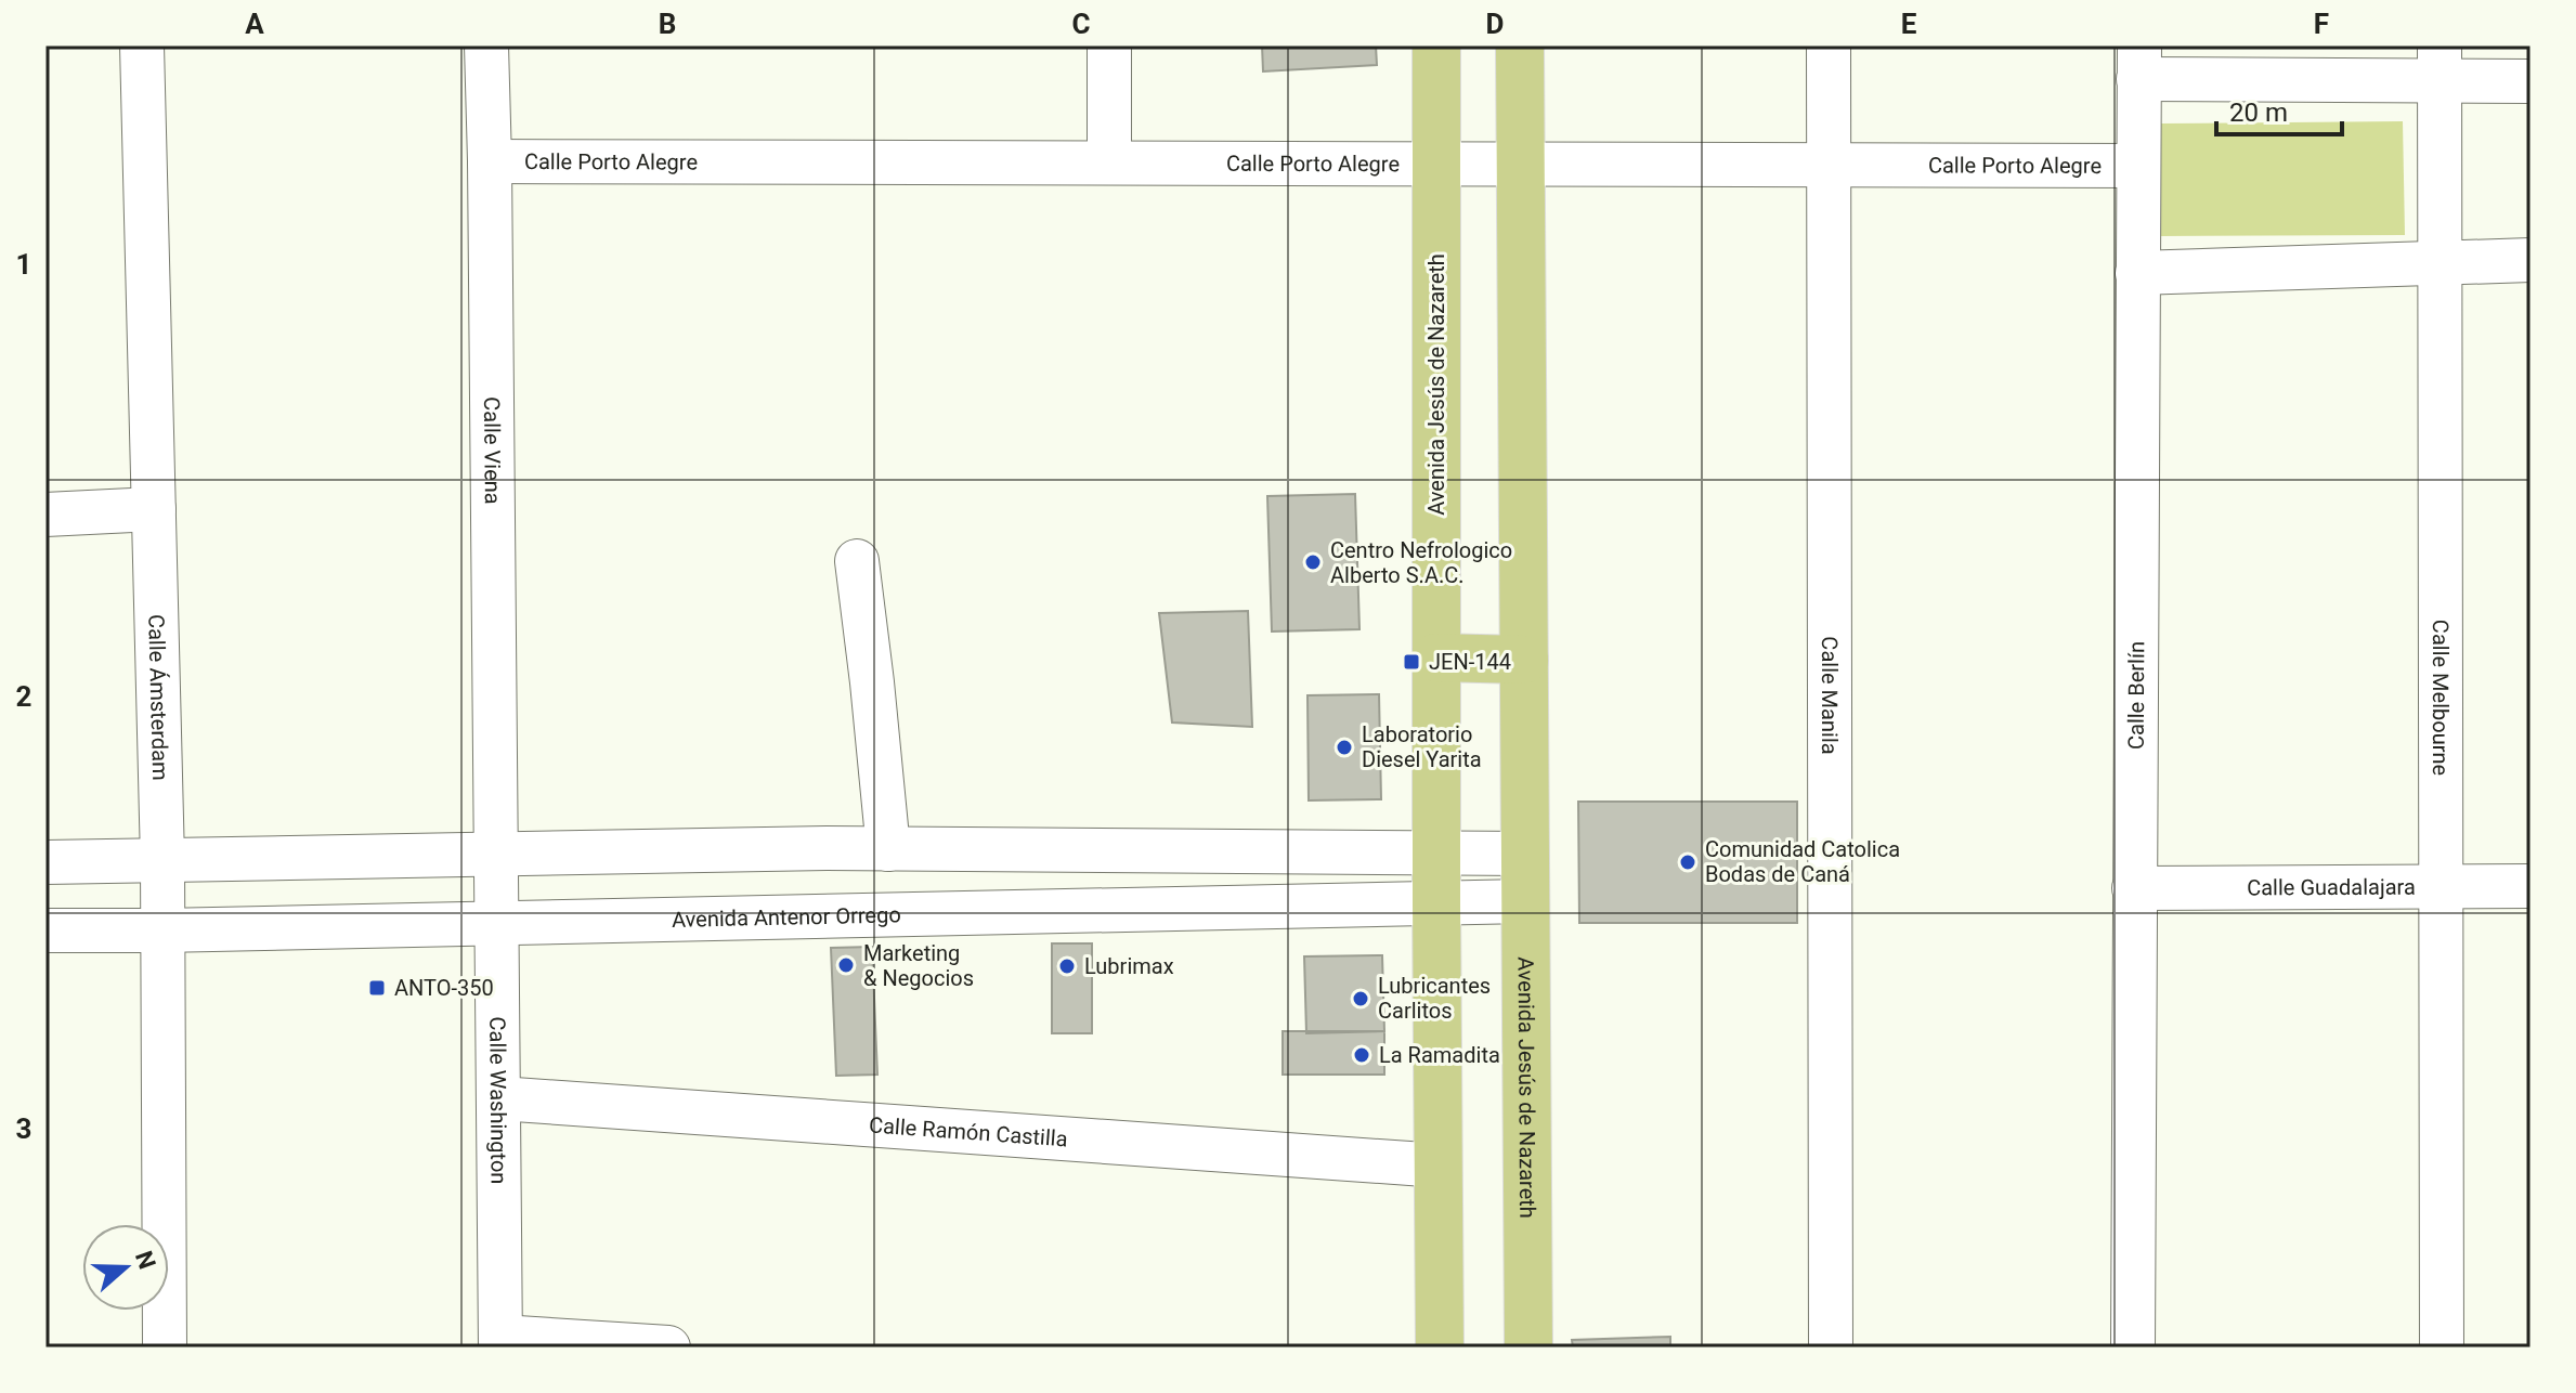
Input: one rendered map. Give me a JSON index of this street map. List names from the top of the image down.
{
  "streets": {
    "main road": ["Avenida Jesús de Nazareth"],
    "street": [
      "Calle Porto Alegre",
      "Calle Viena",
      "Calle Ámsterdam",
      "Calle Manila",
      "Calle Berlín",
      "Calle Melbourne",
      "Calle Guadalajara",
      "Avenida Antenor Orrego",
      "Calle Washington",
      "Calle Ramón Castilla"
    ]
  },
  "crossings": [
    ["Calle Porto Alegre", "Avenida Jesús de Nazareth"],
    ["Calle Porto Alegre", "Calle Viena"],
    ["Calle Porto Alegre", "Calle Manila"],
    ["Calle Porto Alegre", "Calle Berlín"],
    ["Avenida Jesús de Nazareth", "Avenida Antenor Orrego"],
    ["Avenida Jesús de Nazareth", "Calle Ramón Castilla"],
    ["Calle Viena", "Calle Washington"],
    ["Calle Ámsterdam", "Avenida Antenor Orrego"],
    ["Calle Berlín", "Calle Guadalajara"],
    ["Calle Melbourne", "Calle Guadalajara"],
    ["Avenida Antenor Orrego", "Calle Washington"],
    ["Calle Washington", "Calle Ramón Castilla"]
  ],
  "places": {
    "other": [
      "Centro Nefrologico Alberto S.A.C.",
      "Laboratorio Diesel Yarita",
      "Comunidad Catolica Bodas de Caná",
      "Marketing & Negocios",
      "Lubrimax",
      "Lubricantes Carlitos",
      "La Ramadita"
    ],
    "transit": ["JEN-144", "ANTO-350"]
  },
  "scale_bar": "20 m",
  "north": "right",
  "grid": {
    "columns": [
      "A",
      "B",
      "C",
      "D",
      "E",
      "F"
    ],
    "rows": ["1", "2", "3"]
  }
}
